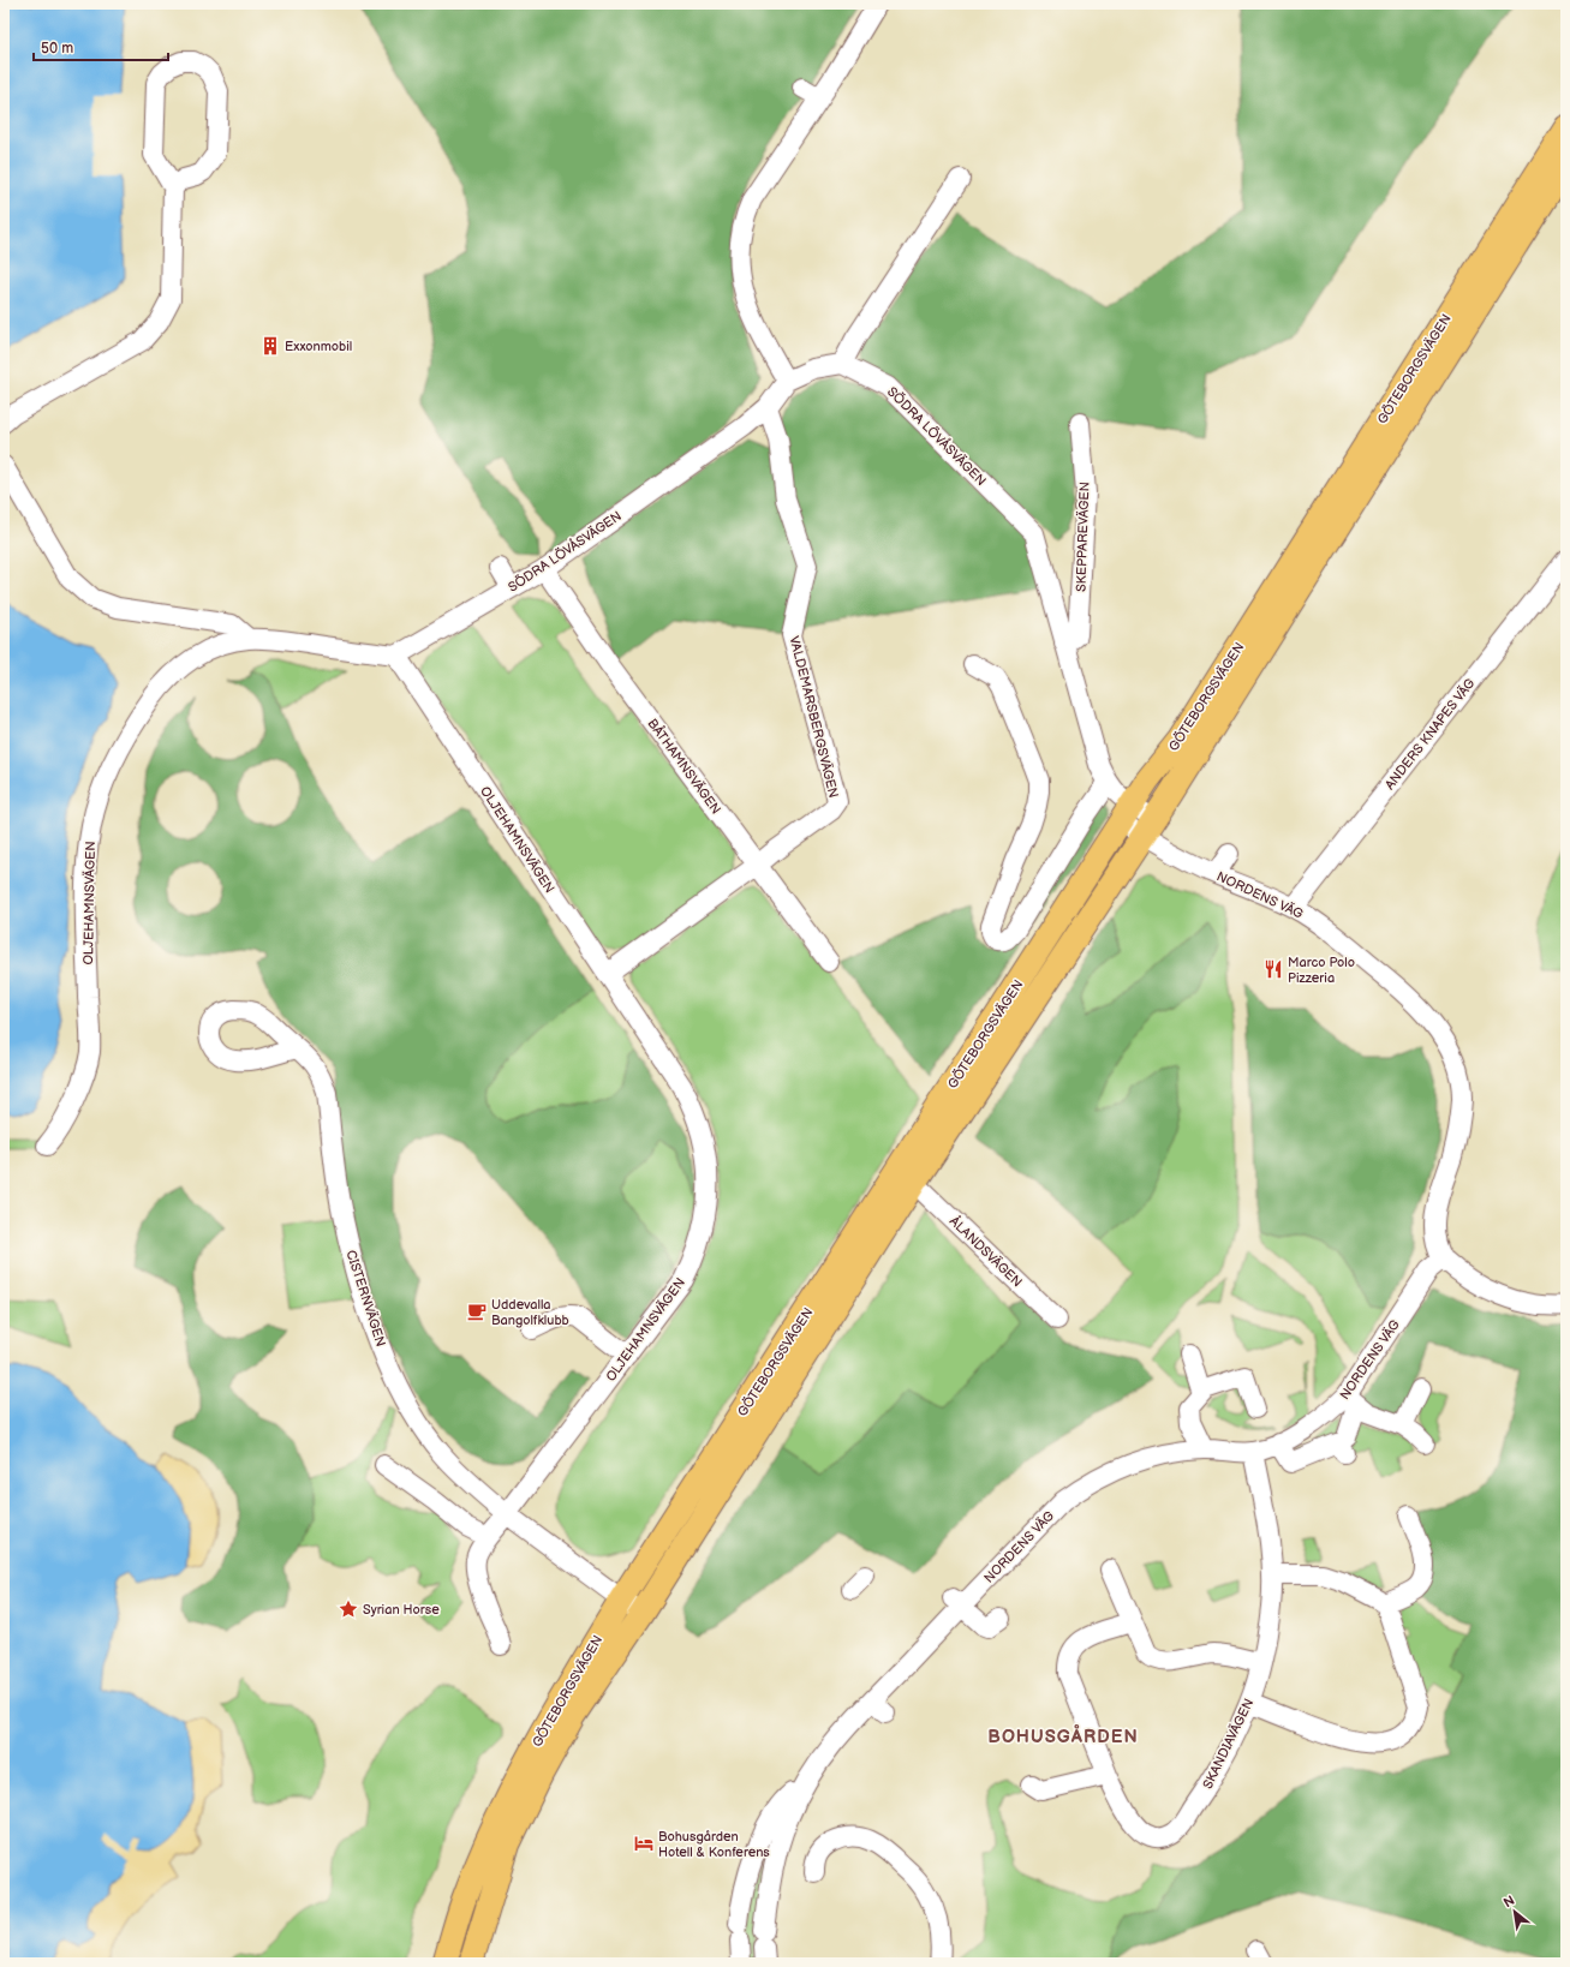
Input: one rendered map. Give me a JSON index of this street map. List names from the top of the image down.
{
  "streets": {
    "main road": ["GÖTEBORGSVÄGEN"],
    "street": [
      "SÖDRA LÖVÅSVÄGEN",
      "SKEPPAREVÄGEN",
      "VALDEMARSBERGSVÄGEN",
      "ANDERS KNAPES VÄG",
      "BÅTHAMNSVÄGEN",
      "OLJEHAMNSVÄGEN",
      "NORDENS VÄG",
      "ÅLANDSVÄGEN",
      "CISTERNVÄGEN",
      "SKANDIAVÄGEN"
    ]
  },
  "crossings": [
    ["GÖTEBORGSVÄGEN", "SÖDRA LÖVÅSVÄGEN"],
    ["GÖTEBORGSVÄGEN", "NORDENS VÄG"],
    ["GÖTEBORGSVÄGEN", "ÅLANDSVÄGEN"],
    ["SÖDRA LÖVÅSVÄGEN", "SKEPPAREVÄGEN"],
    ["SÖDRA LÖVÅSVÄGEN", "VALDEMARSBERGSVÄGEN"],
    ["SÖDRA LÖVÅSVÄGEN", "BÅTHAMNSVÄGEN"],
    ["SÖDRA LÖVÅSVÄGEN", "OLJEHAMNSVÄGEN"],
    ["SÖDRA LÖVÅSVÄGEN", "NORDENS VÄG"],
    ["VALDEMARSBERGSVÄGEN", "BÅTHAMNSVÄGEN"],
    ["VALDEMARSBERGSVÄGEN", "OLJEHAMNSVÄGEN"],
    ["ANDERS KNAPES VÄG", "NORDENS VÄG"],
    ["OLJEHAMNSVÄGEN", "CISTERNVÄGEN"],
    ["NORDENS VÄG", "SKANDIAVÄGEN"]
  ],
  "districts": ["BOHUSGÅRDEN"],
  "places": {
    "building": ["Exxonmobil"],
    "restaurant": ["Marco Polo Pizzeria"],
    "cafe": ["Uddevalla Bangolfklubb"],
    "place": ["Syrian Horse"],
    "hotel": ["Bohusgården Hotell & Konferens"]
  },
  "scale_bar": "50 m",
  "north": "top left"
}
